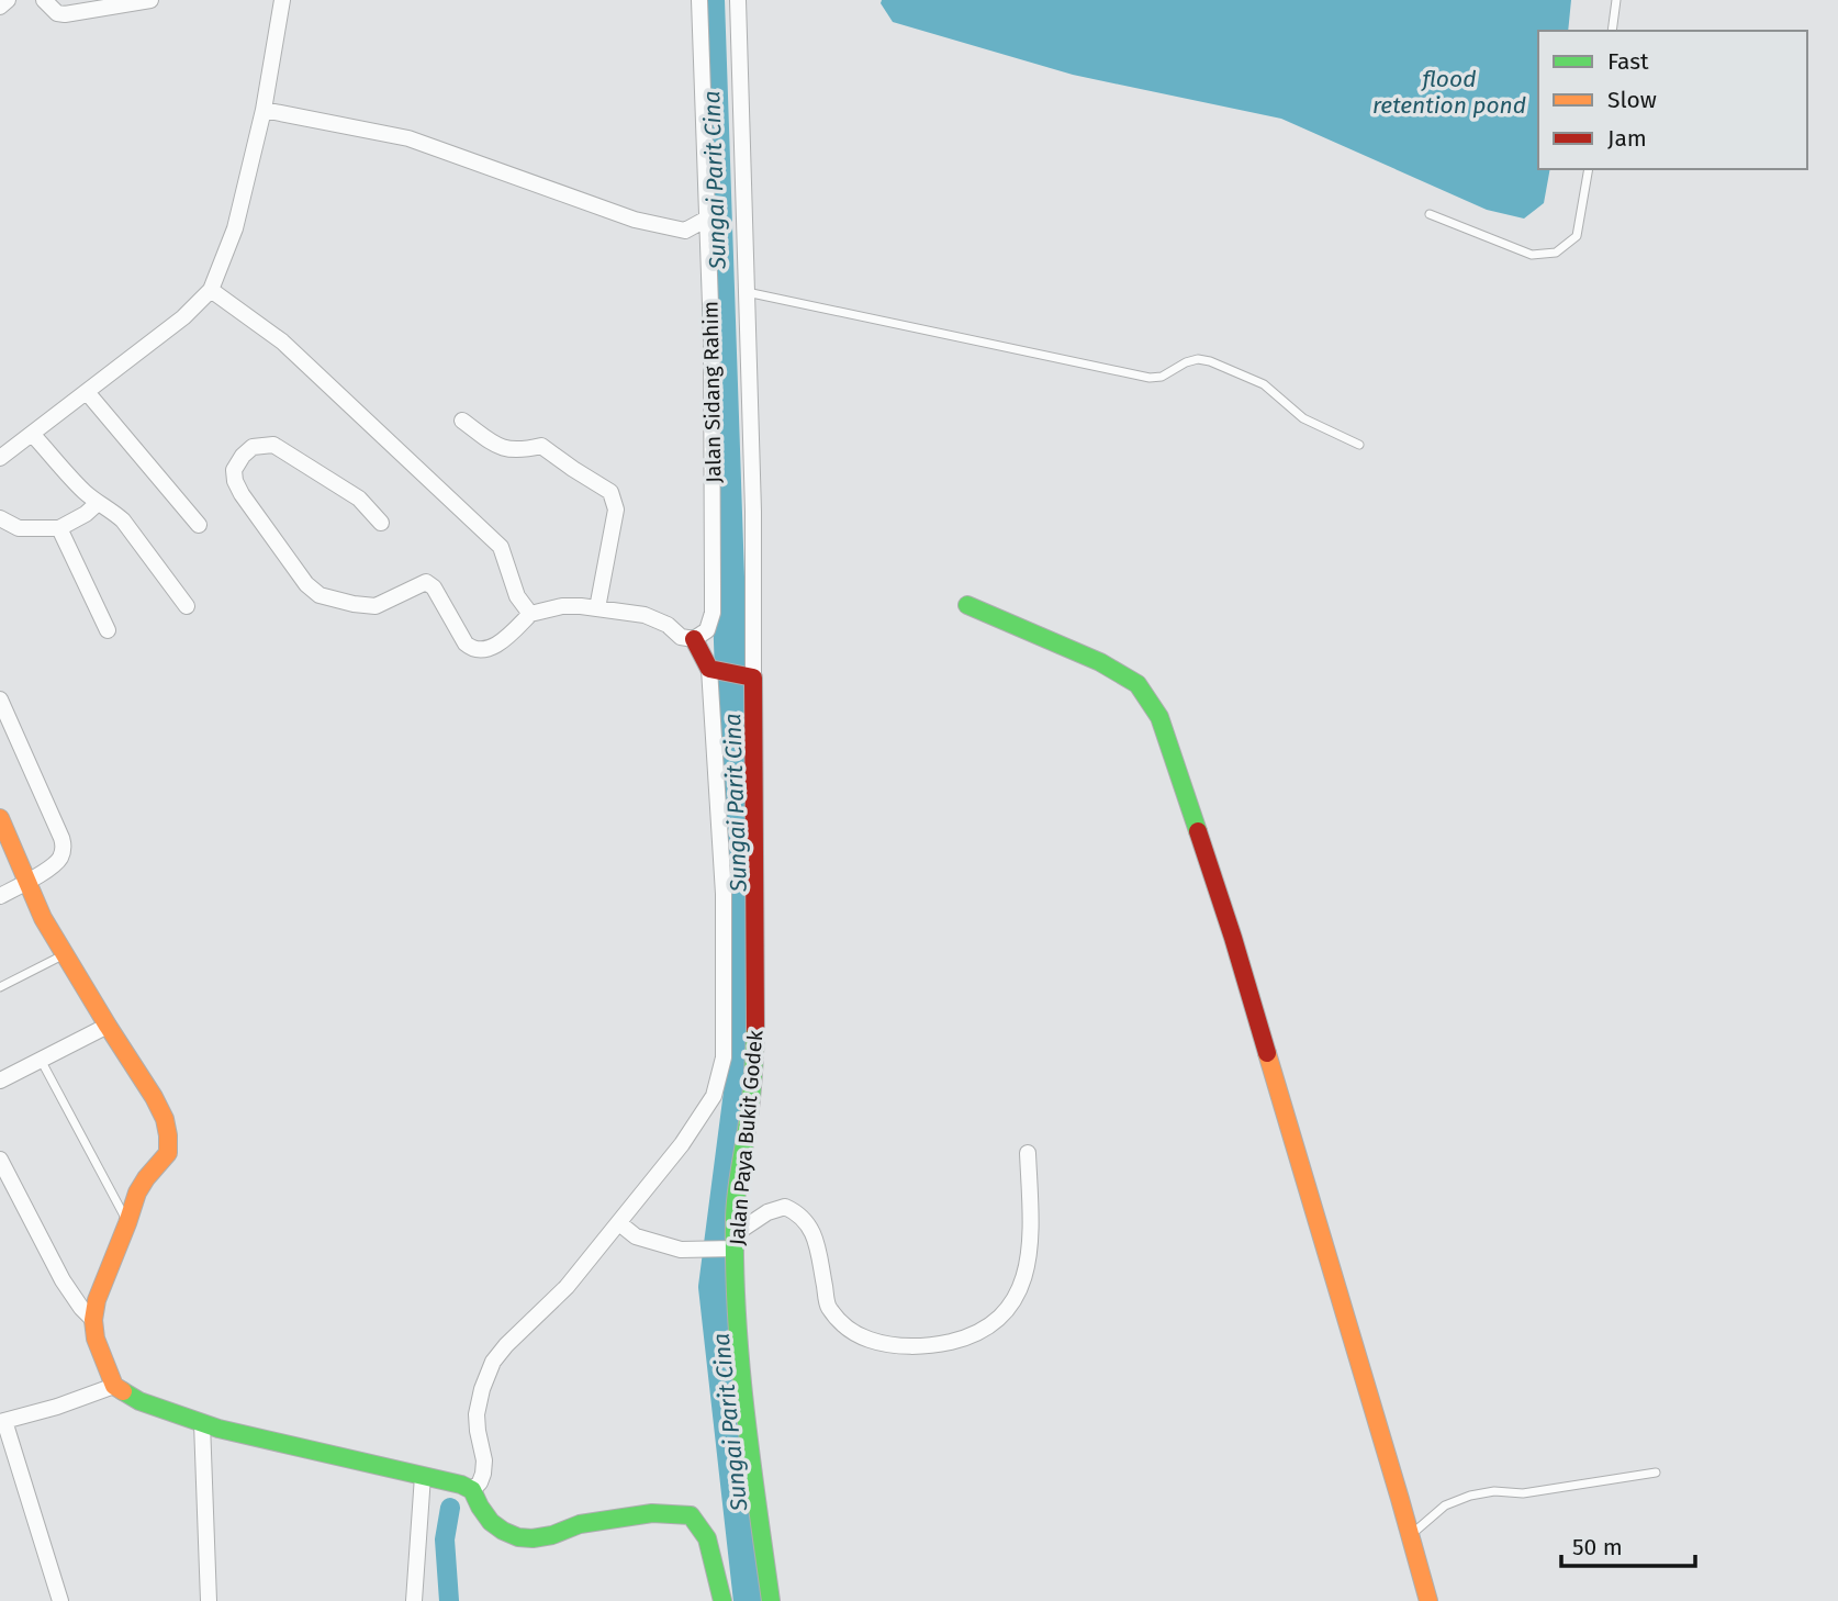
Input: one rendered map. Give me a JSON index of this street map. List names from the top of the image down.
{
  "streets": {
    "street": ["Jalan Sidang Rahim", "Jalan Paya Bukit Godek"]
  },
  "water": ["flood retention pond", "Sungai Parit Cina"],
  "legend": ["Fast", "Slow", "Jam"],
  "scale_bar": "50 m"
}
